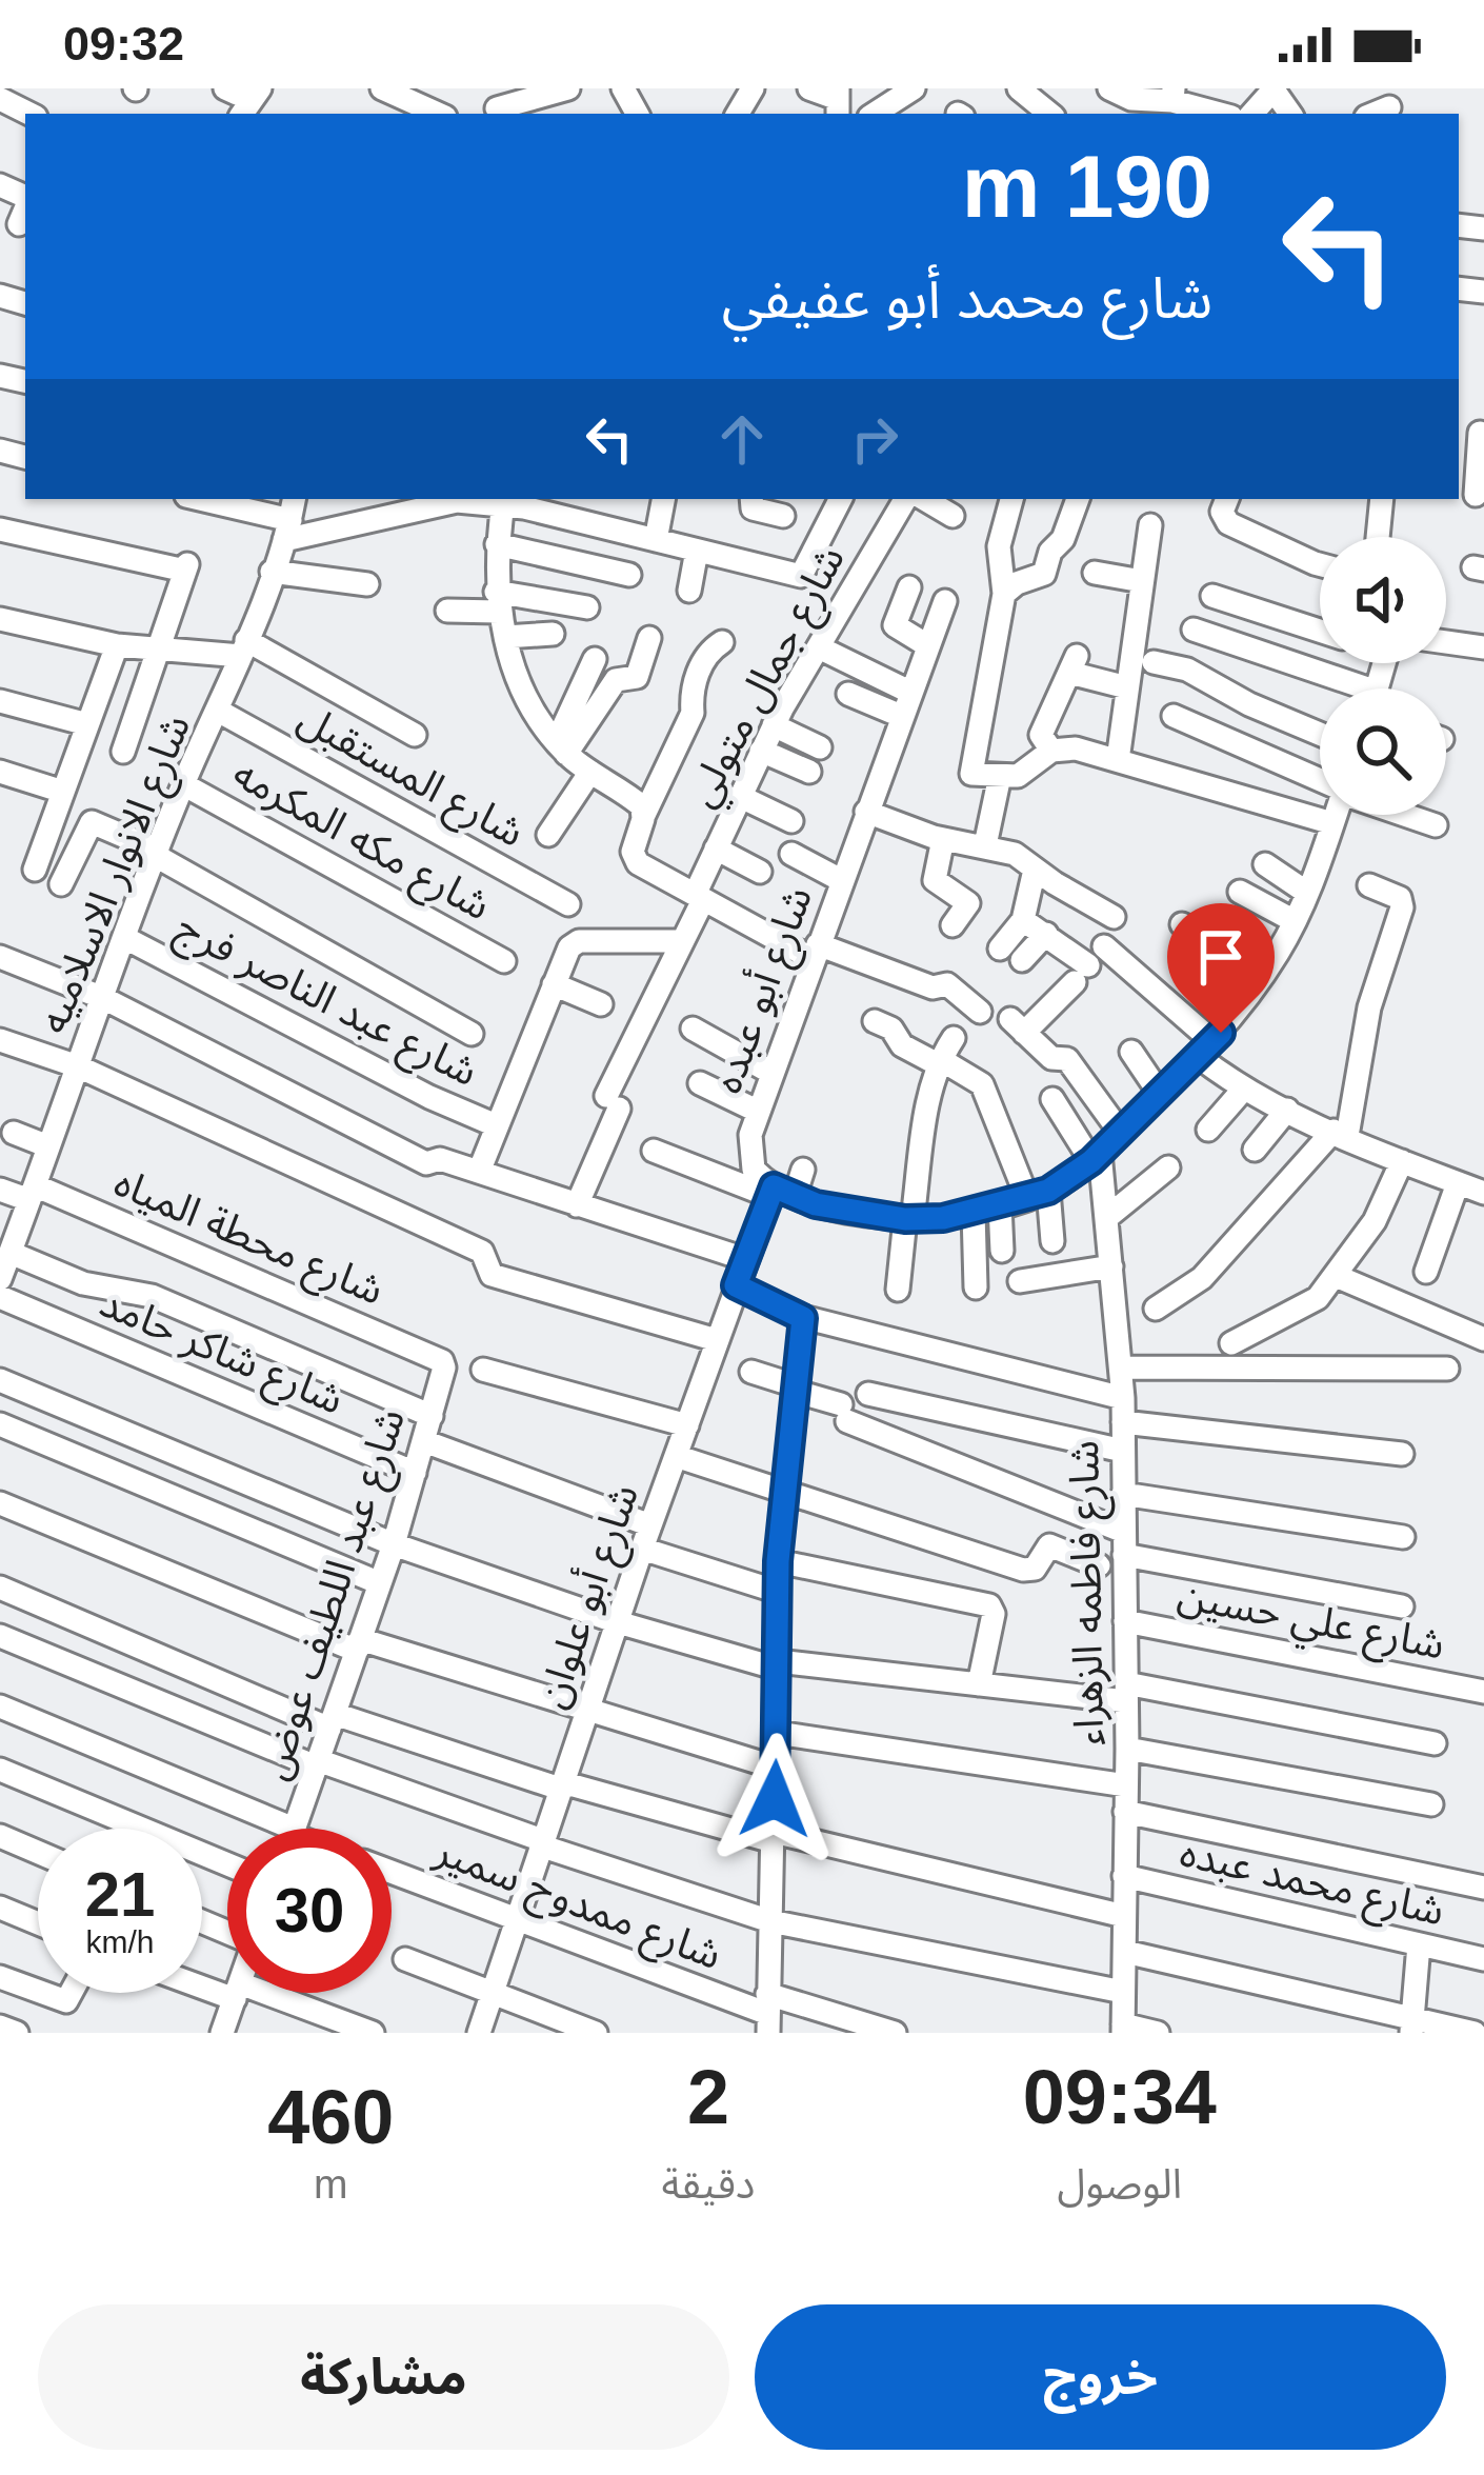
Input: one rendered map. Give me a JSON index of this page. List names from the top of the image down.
{
  "streets": {
    "street": [
      "شارع جمال متولي",
      "شارع المستقبل",
      "شارع مكه المكرمه",
      "شارع الانوار الاسلاميه",
      "شارع أبو عبده",
      "شارع عبد الناصر فرج",
      "شارع محطة المياه",
      "شارع شاكر حامد",
      "شارع فاطمه الزهراء",
      "شارع عبد اللطيف عوض",
      "شارع أبو علوان",
      "شارع علي حسين",
      "شارع محمد عبده",
      "شارع ممدوح سمير"
    ]
  },
  "crossings": [
    ["شارع المستقبل", "شارع الانوار الاسلاميه"],
    ["شارع مكه المكرمه", "شارع الانوار الاسلاميه"],
    ["شارع الانوار الاسلاميه", "شارع عبد الناصر فرج"],
    ["شارع الانوار الاسلاميه", "شارع محطة المياه"],
    ["شارع أبو عبده", "شارع أبو علوان"],
    ["شارع محطة المياه", "شارع عبد اللطيف عوض"],
    ["شارع شاكر حامد", "شارع عبد اللطيف عوض"],
    ["شارع فاطمه الزهراء", "شارع علي حسين"],
    ["شارع فاطمه الزهراء", "شارع محمد عبده"],
    ["شارع أبو علوان", "شارع ممدوح سمير"]
  ],
  "page": {
    "status": "09:32",
    "turn": ["190 m", "شارع محمد أبو عفيفي"],
    "speed": "21 km/h",
    "limit": "30",
    "eta": [
      "09:34",
      "الوصول",
      "2",
      "دقيقة",
      "460",
      "m"
    ],
    "buttons": ["خروج", "مشاركة"]
  }
}
